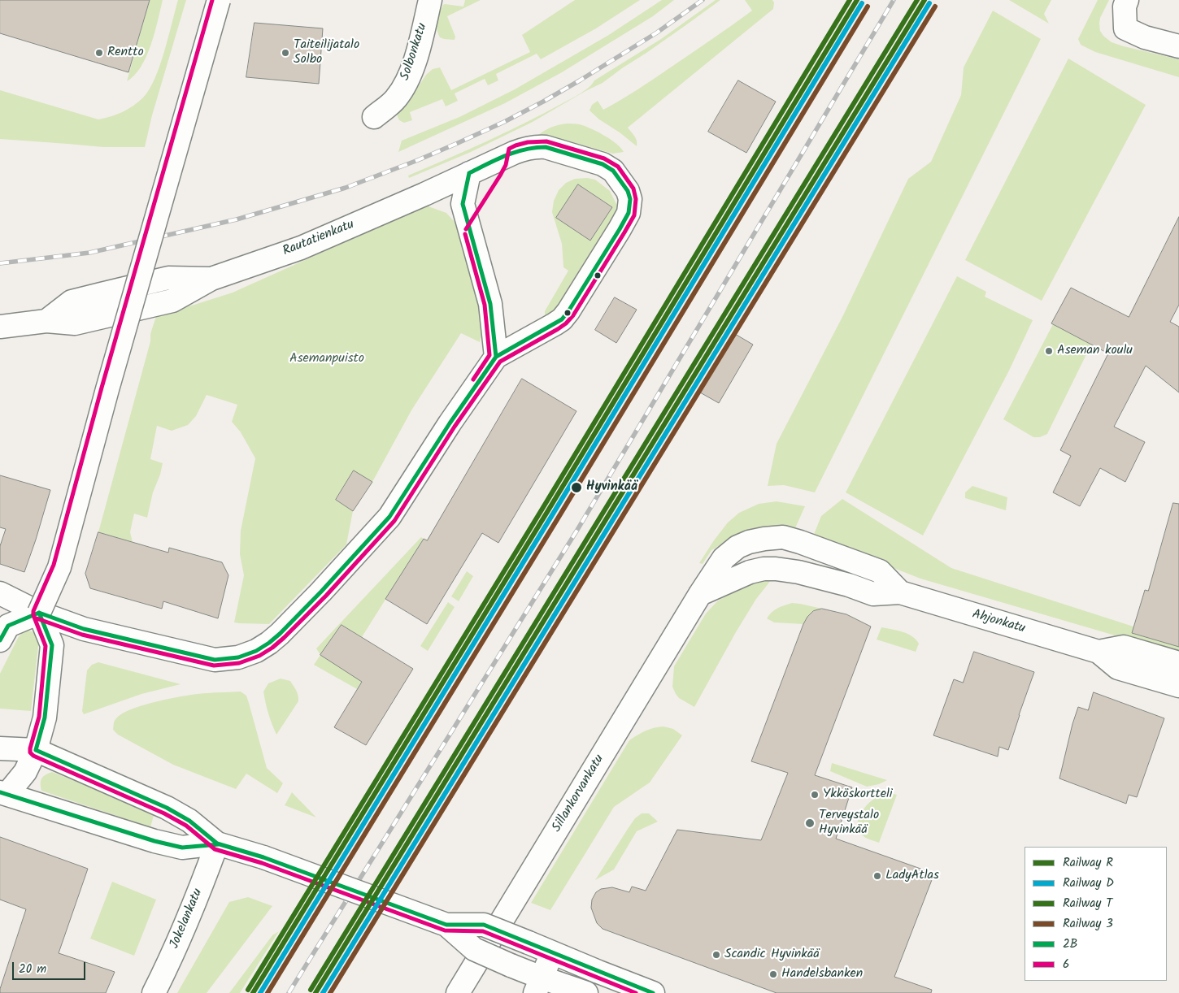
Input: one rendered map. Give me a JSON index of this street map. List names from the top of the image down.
{
  "streets": {
    "street": [
      "Solbonkatu",
      "Rautatienkatu",
      "Ahjonkatu",
      "Sillankorvankatu",
      "Jokelankatu"
    ]
  },
  "crossings": [
    ["Ahjonkatu", "Sillankorvankatu"]
  ],
  "parks": ["Asemanpuisto"],
  "places": [
    "Rentto",
    "Taiteilijatalo Solbo",
    "Aseman koulu",
    "Hyvinkää",
    "Ykköskortteli",
    "Terveystalo Hyvinkää",
    "LadyAtlas",
    "Scandic Hyvinkää",
    "Handelsbanken"
  ],
  "lines": [
    "rail line R",
    "rail line T",
    "transit line 6",
    "rail line D",
    "rail line 3",
    "transit line 2B"
  ],
  "legend": [
    "Railway R",
    "Railway D",
    "Railway T",
    "Railway 3",
    "2B",
    "6"
  ],
  "scale_bar": "20 m"
}
